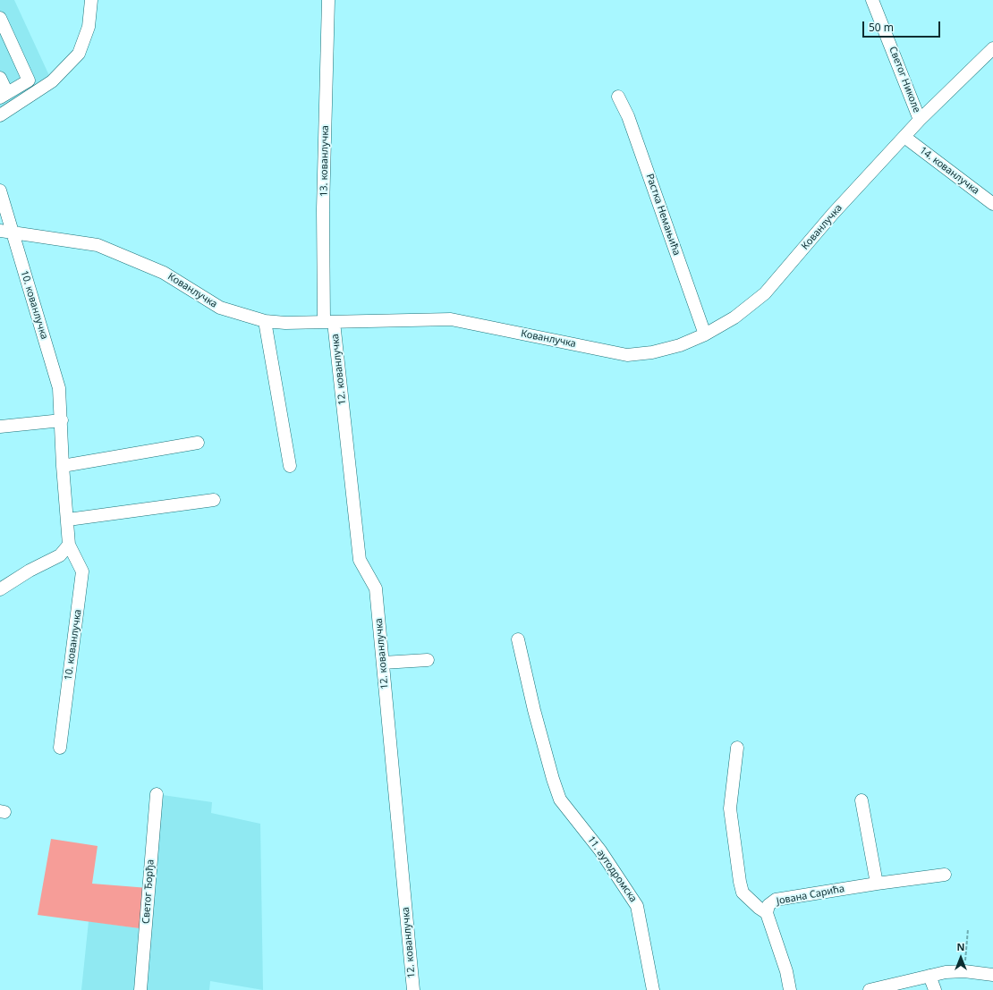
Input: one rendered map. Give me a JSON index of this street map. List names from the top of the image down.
{
  "streets": {
    "street": [
      "Светог Николе",
      "13. кованлучка",
      "14. кованлучка",
      "Растка Немањића",
      "Кованлучка",
      "10. кованлучка",
      "12. кованлучка",
      "11. аутодромска",
      "Светог Ђорђа",
      "Јована Сарића"
    ]
  },
  "crossings": [
    ["Светог Николе", "Кованлучка"],
    ["13. кованлучка", "Кованлучка"],
    ["13. кованлучка", "12. кованлучка"],
    ["14. кованлучка", "Кованлучка"],
    ["Растка Немањића", "Кованлучка"],
    ["Кованлучка", "10. кованлучка"],
    ["Кованлучка", "12. кованлучка"]
  ],
  "scale_bar": "50 m",
  "north": "top"
}
